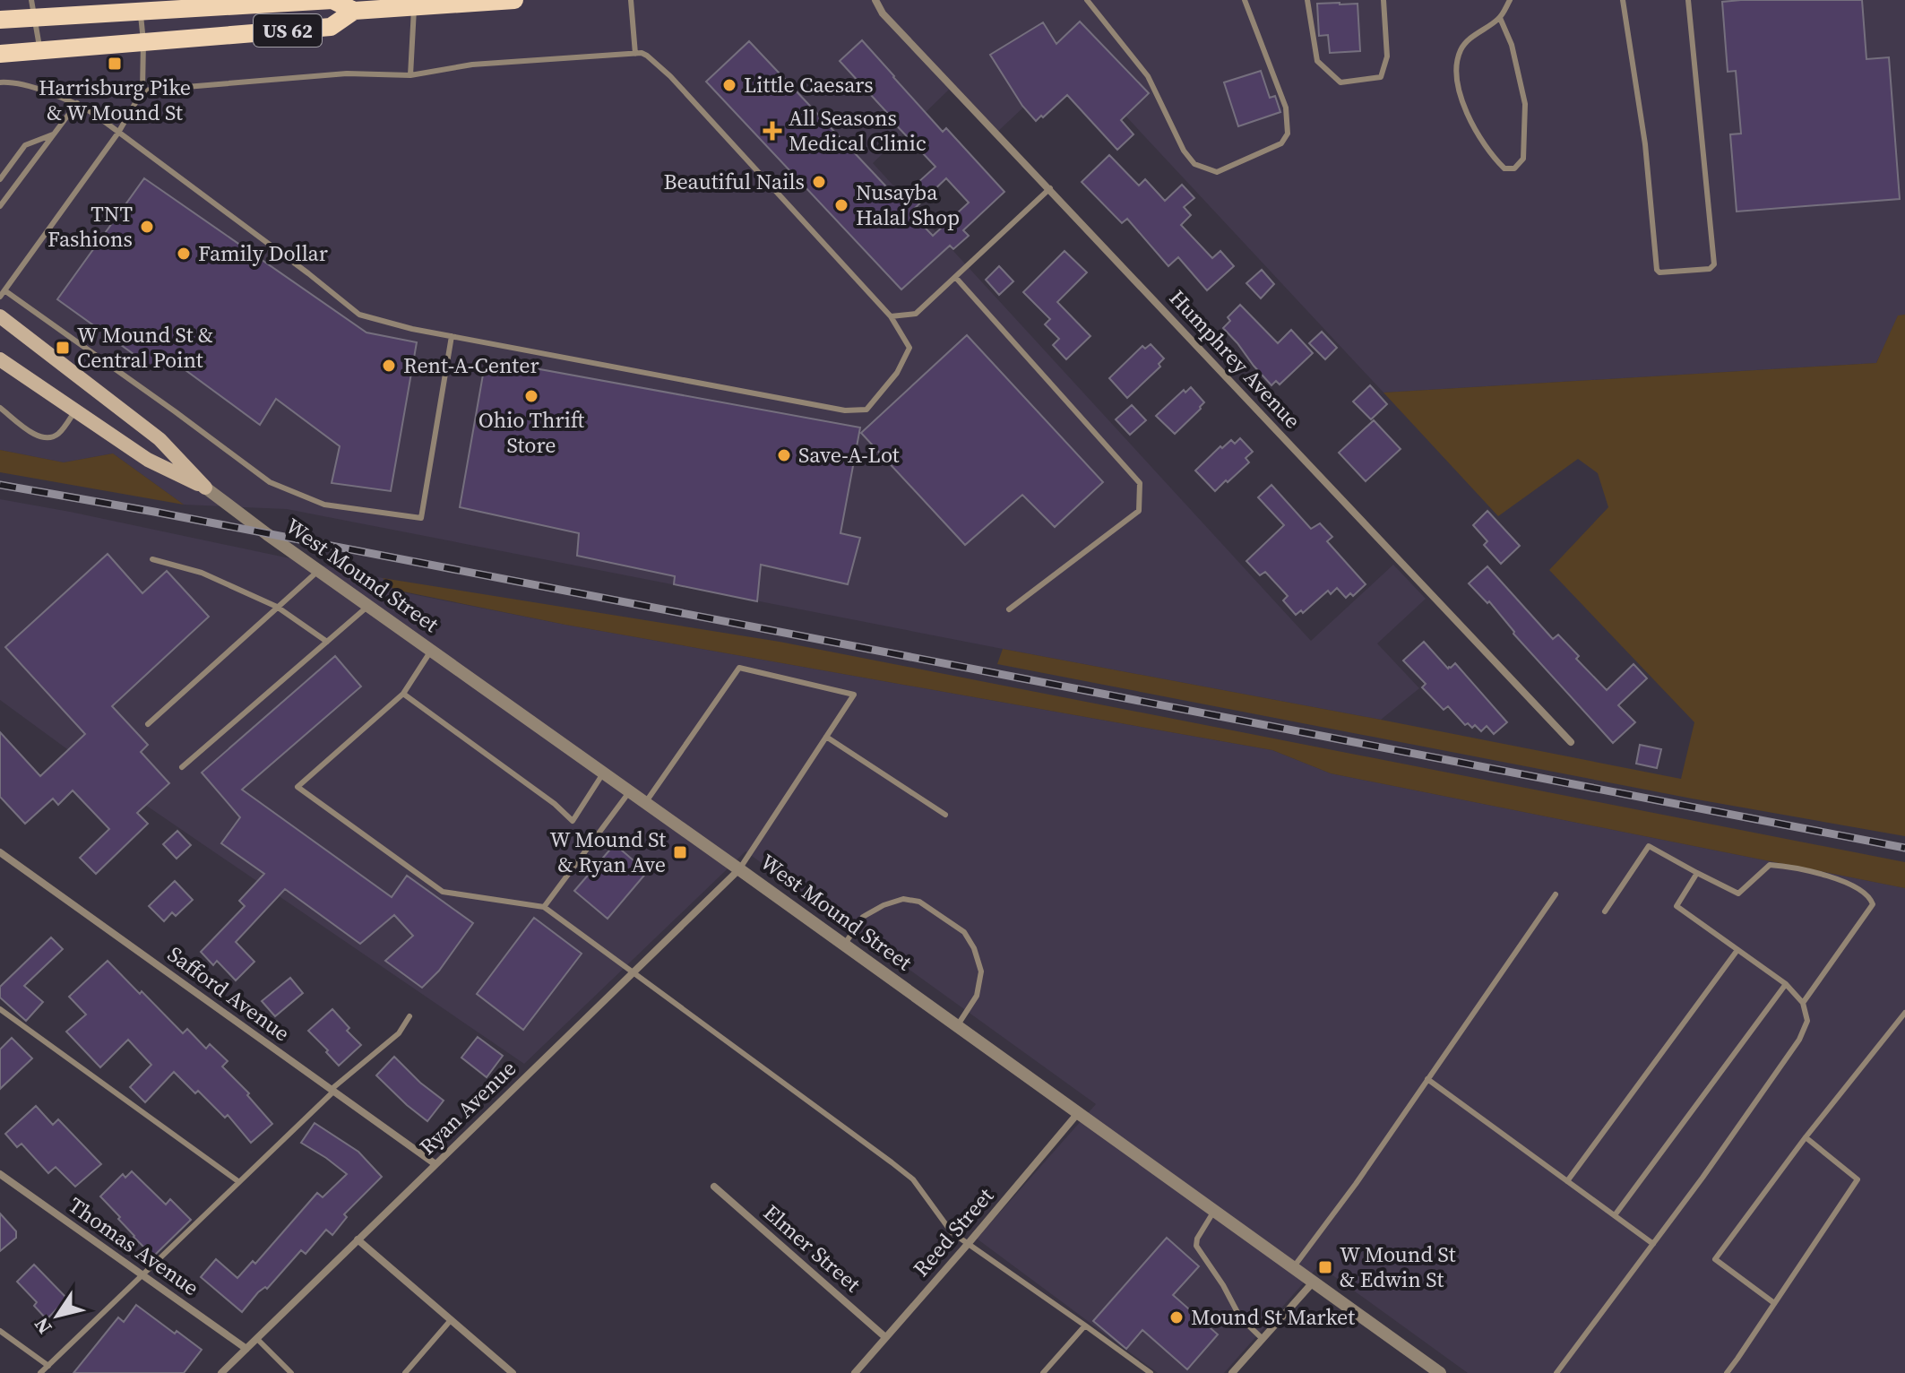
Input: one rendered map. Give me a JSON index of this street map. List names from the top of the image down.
{
  "streets": {
    "main road": ["US 62", "West Mound Street"],
    "street": [
      "Humphrey Avenue",
      "Safford Avenue",
      "Ryan Avenue",
      "Reed Street",
      "Thomas Avenue",
      "Elmer Street"
    ]
  },
  "crossings": [
    ["West Mound Street", "Ryan Avenue"],
    ["West Mound Street", "Reed Street"],
    ["Safford Avenue", "Ryan Avenue"],
    ["Ryan Avenue", "Thomas Avenue"],
    ["Reed Street", "Elmer Street"]
  ],
  "places": {
    "transit": [
      "Harrisburg Pike & W Mound St",
      "W Mound St & Central Point",
      "W Mound St & Ryan Ave",
      "W Mound St & Edwin St"
    ],
    "other": [
      "Little Caesars",
      "Beautiful Nails",
      "Nusayba Halal Shop",
      "TNT Fashions",
      "Family Dollar",
      "Rent-A-Center",
      "Ohio Thrift Store",
      "Save-A-Lot",
      "Mound St Market"
    ],
    "health": ["All Seasons Medical Clinic"]
  },
  "north": "bottom left"
}
